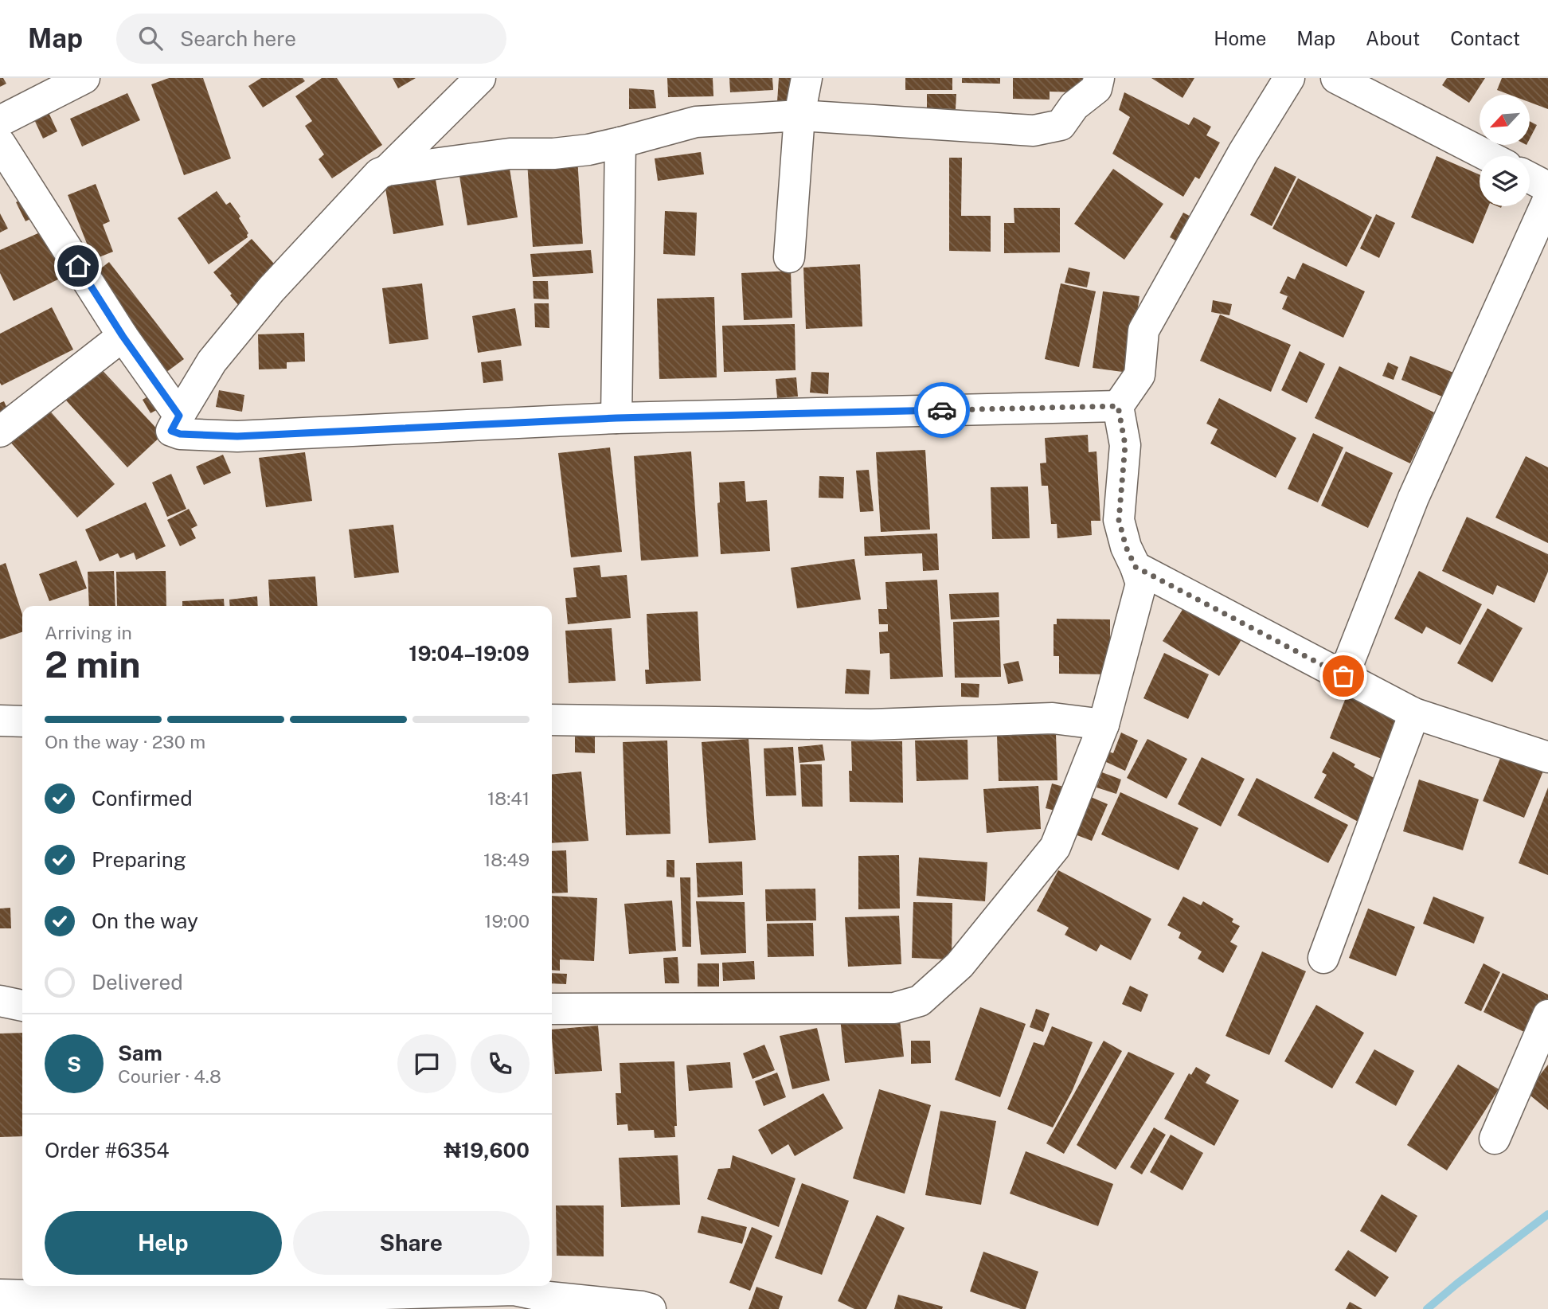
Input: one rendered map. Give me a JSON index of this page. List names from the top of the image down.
{
  "north": "bottom left",
  "page": {
    "header": "Map",
    "search": "Search here",
    "nav": [
      "Home",
      "Map",
      "About",
      "Contact"
    ],
    "heading": ["2 min", "Arriving in", "19:04–19:09"],
    "panel": [
      "Sam",
      "Courier · 4.8",
      "Order #6354",
      "₦19,600"
    ],
    "bar": "On the way · 230 m",
    "list": [
      ["Confirmed", "18:41"],
      ["Preparing", "18:49"],
      ["On the way", "19:00"],
      "Delivered"
    ],
    "round": "S",
    "buttons": ["Help", "Share"]
  }
}
